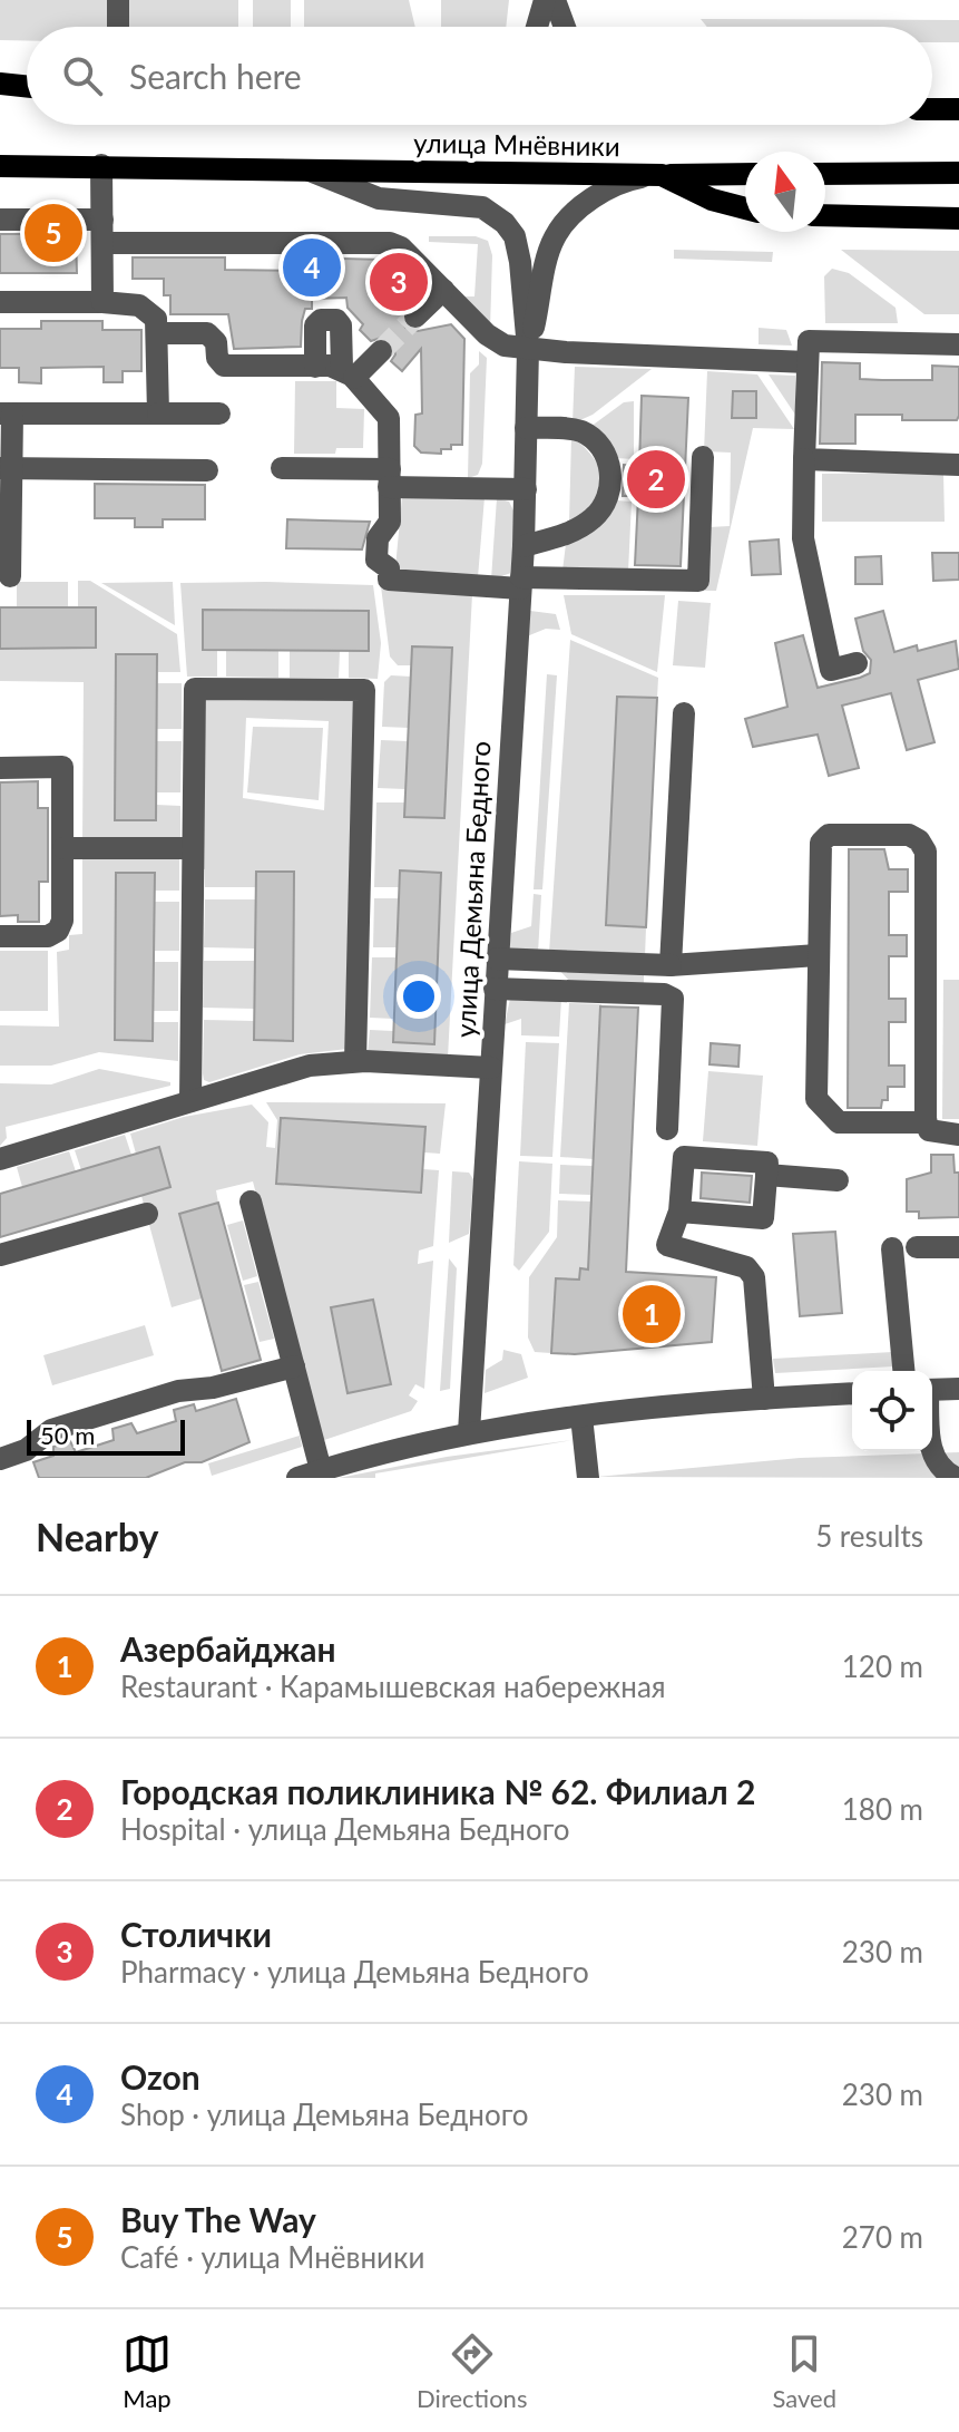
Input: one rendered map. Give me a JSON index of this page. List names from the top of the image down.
{
  "streets": {
    "main road": ["улица Мнёвники"],
    "street": ["улица Демьяна Бедного"]
  },
  "crossings": [
    ["улица Мнёвники", "улица Демьяна Бедного"]
  ],
  "scale_bar": "50 m",
  "north": "top",
  "page": {
    "search": "Search here",
    "pins": [
      "5",
      "4",
      "3",
      "2",
      "1"
    ],
    "scale": "50 m",
    "heading": ["Nearby", "5 results"],
    "list": [
      {
        "mark": "1",
        "name": "Азербайджан",
        "note": "Restaurant · Карамышевская набережная",
        "value": "120 m"
      },
      {
        "mark": "2",
        "name": "Городская поликлиника № 62. Филиал 2",
        "note": "Hospital · улица Демьяна Бедного",
        "value": "180 m"
      },
      {
        "mark": "3",
        "name": "Столички",
        "note": "Pharmacy · улица Демьяна Бедного",
        "value": "230 m"
      },
      {
        "mark": "4",
        "name": "Ozon",
        "note": "Shop · улица Демьяна Бедного",
        "value": "230 m"
      },
      {
        "mark": "5",
        "name": "Buy The Way",
        "note": "Café · улица Мнёвники",
        "value": "270 m"
      }
    ],
    "nav": ["Map", "Directions", "Saved"]
  }
}
